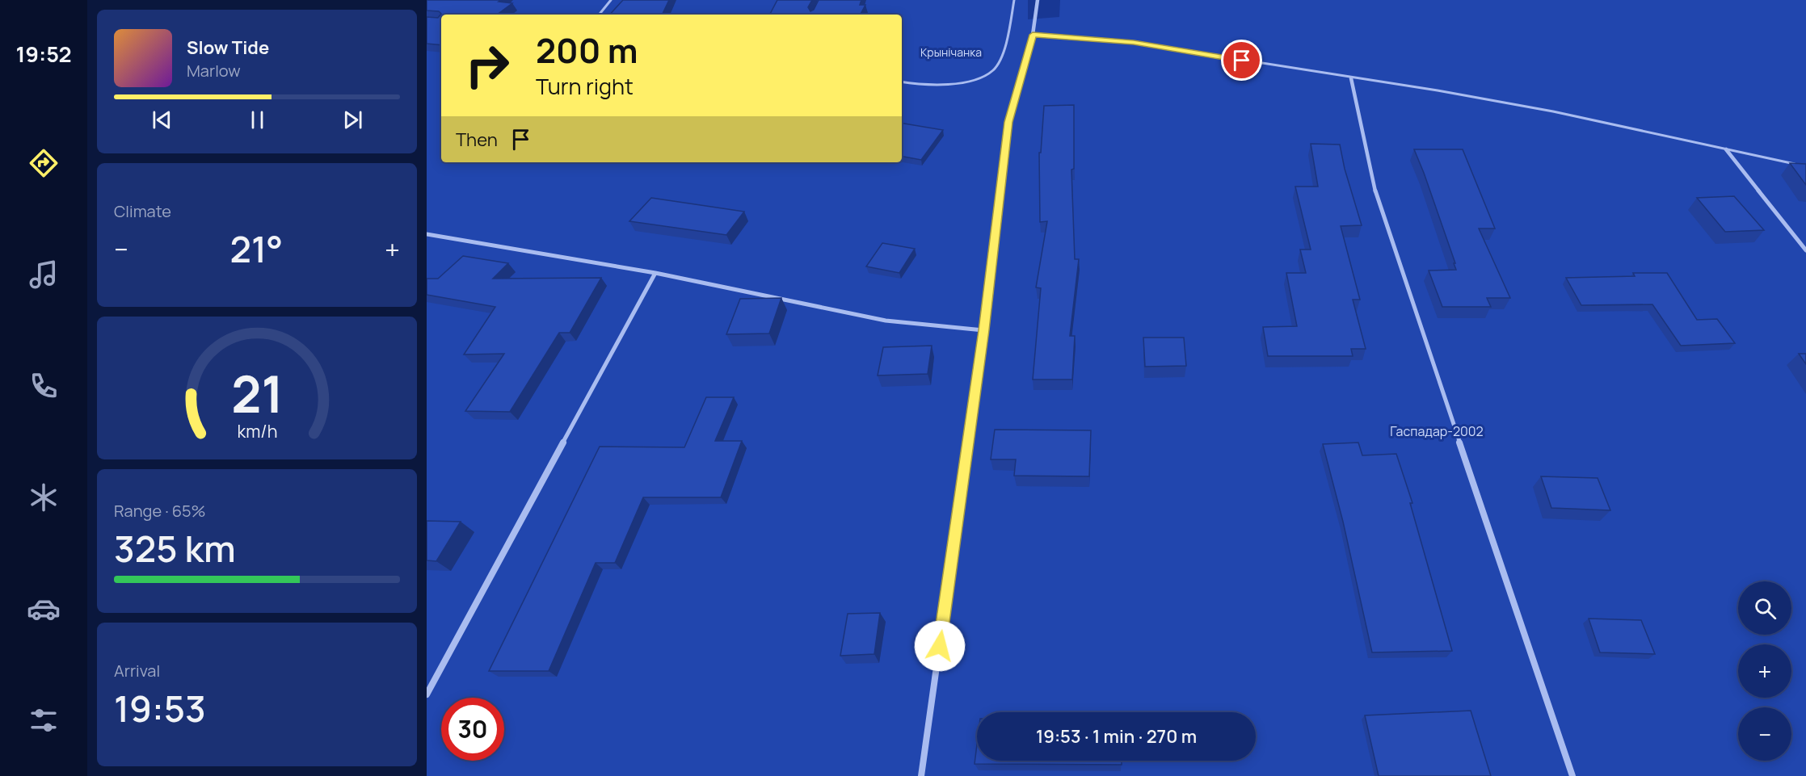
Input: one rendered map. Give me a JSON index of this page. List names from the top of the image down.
{
  "parks": ["Крынічанка", "Гаспадар-2002"],
  "page": {
    "tabs": "19:52",
    "turn": ["200 m", "Turn right"],
    "song": ["Slow Tide", "Marlow"],
    "then": "Then",
    "tile": [
      "Climate",
      ["Range · 65%", "325 km"],
      ["Arrival", "19:53"]
    ],
    "heat": ["−", "21°", "+"],
    "map_buttons": ["+", "−"],
    "limit": "30",
    "trip": "19:53 · 1 min · 270 m",
    "gauge": ["21", "km/h"]
  }
}
